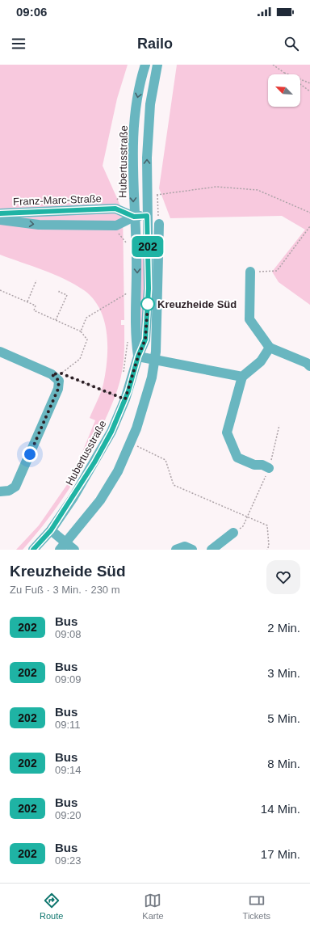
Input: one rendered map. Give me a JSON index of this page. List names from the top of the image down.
{
  "streets": {
    "street": ["Hubertusstraße", "Franz-Marc-Straße"]
  },
  "crossings": [
    ["Hubertusstraße", "Franz-Marc-Straße"]
  ],
  "places": ["Kreuzheide Süd"],
  "lines": ["bus line 202"],
  "north": "top left",
  "page": {
    "status": "09:06",
    "header": "Railo",
    "on_map": "202",
    "heading": ["Kreuzheide Süd", "Zu Fuß · 3 Min. · 230 m"],
    "list": [
      {
        "mark": "202",
        "name": "Bus",
        "note": "09:08",
        "value": "2 Min."
      },
      {
        "mark": "202",
        "name": "Bus",
        "note": "09:09",
        "value": "3 Min."
      },
      {
        "mark": "202",
        "name": "Bus",
        "note": "09:11",
        "value": "5 Min."
      },
      {
        "mark": "202",
        "name": "Bus",
        "note": "09:14",
        "value": "8 Min."
      },
      {
        "mark": "202",
        "name": "Bus",
        "note": "09:20",
        "value": "14 Min."
      },
      {
        "mark": "202",
        "name": "Bus",
        "note": "09:23",
        "value": "17 Min."
      }
    ],
    "tabs": ["Route", "Karte", "Tickets"]
  }
}
